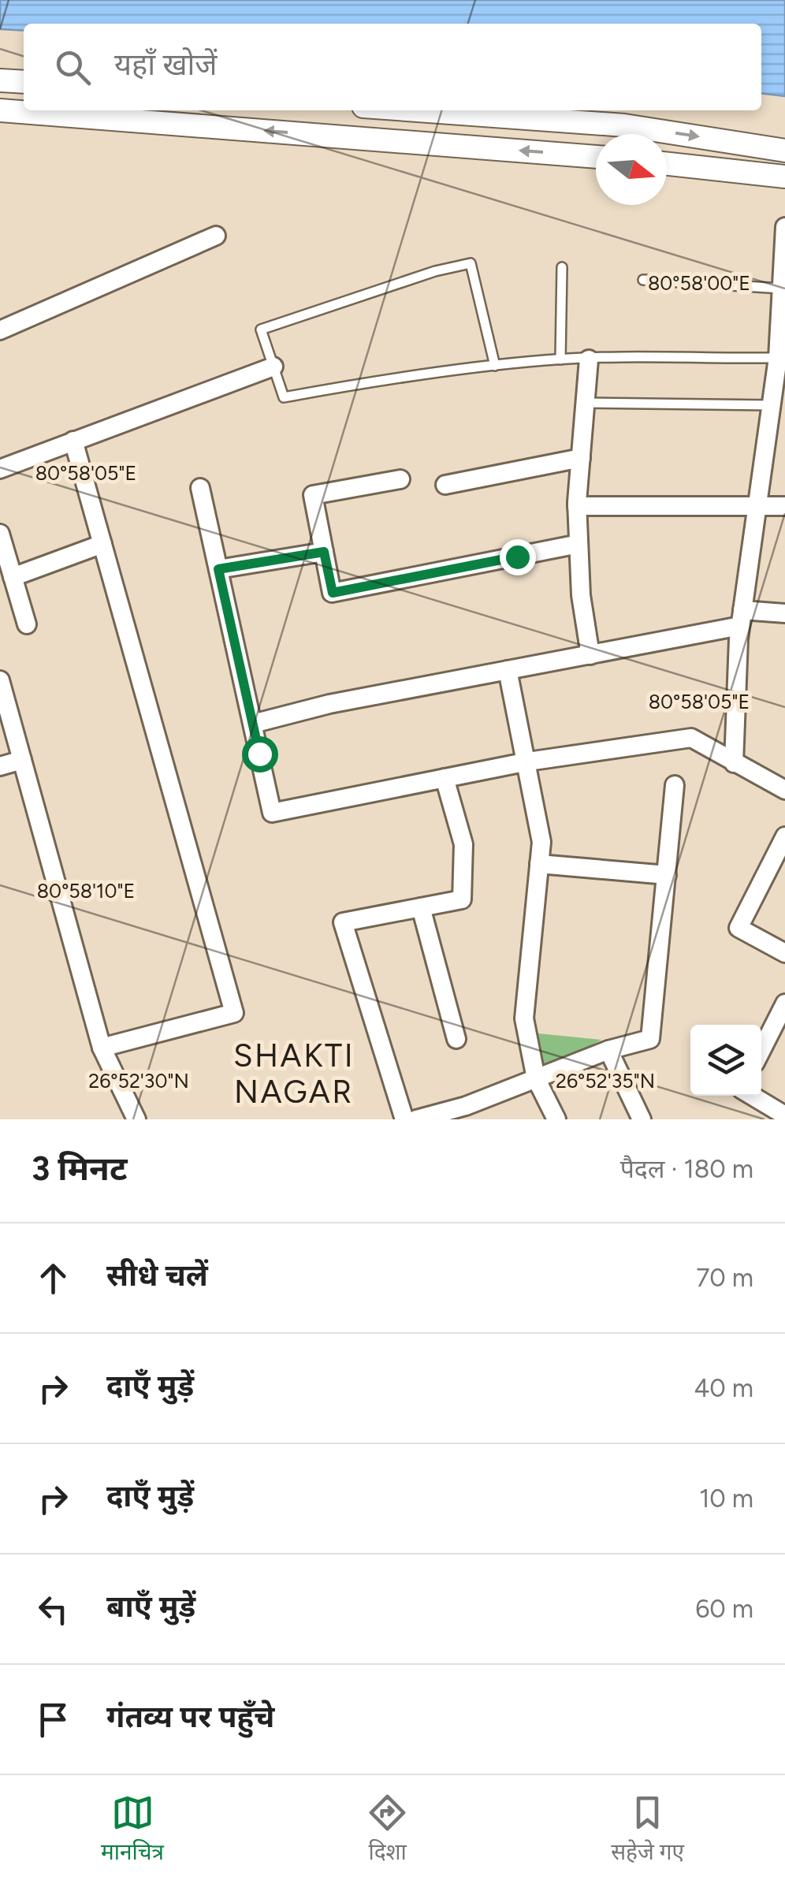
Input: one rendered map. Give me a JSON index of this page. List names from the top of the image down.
{
  "districts": ["SHAKTI NAGAR"],
  "north": "right",
  "page": {
    "search": "यहाँ खोजें",
    "heading": ["3 मिनट", "पैदल · 180 m"],
    "list": [
      ["सीधे चलें", "70 m"],
      ["दाएँ मुड़ें", "40 m"],
      ["दाएँ मुड़ें", "10 m"],
      ["बाएँ मुड़ें", "60 m"],
      "गंतव्य पर पहुँचे"
    ],
    "nav": ["मानचित्र", "दिशा", "सहेजे गए"]
  },
  "coordinates": [
    "80°58'00\"E",
    "80°58'05\"E",
    "80°58'10\"E",
    "26°52'30\"N",
    "26°52'35\"N"
  ]
}
